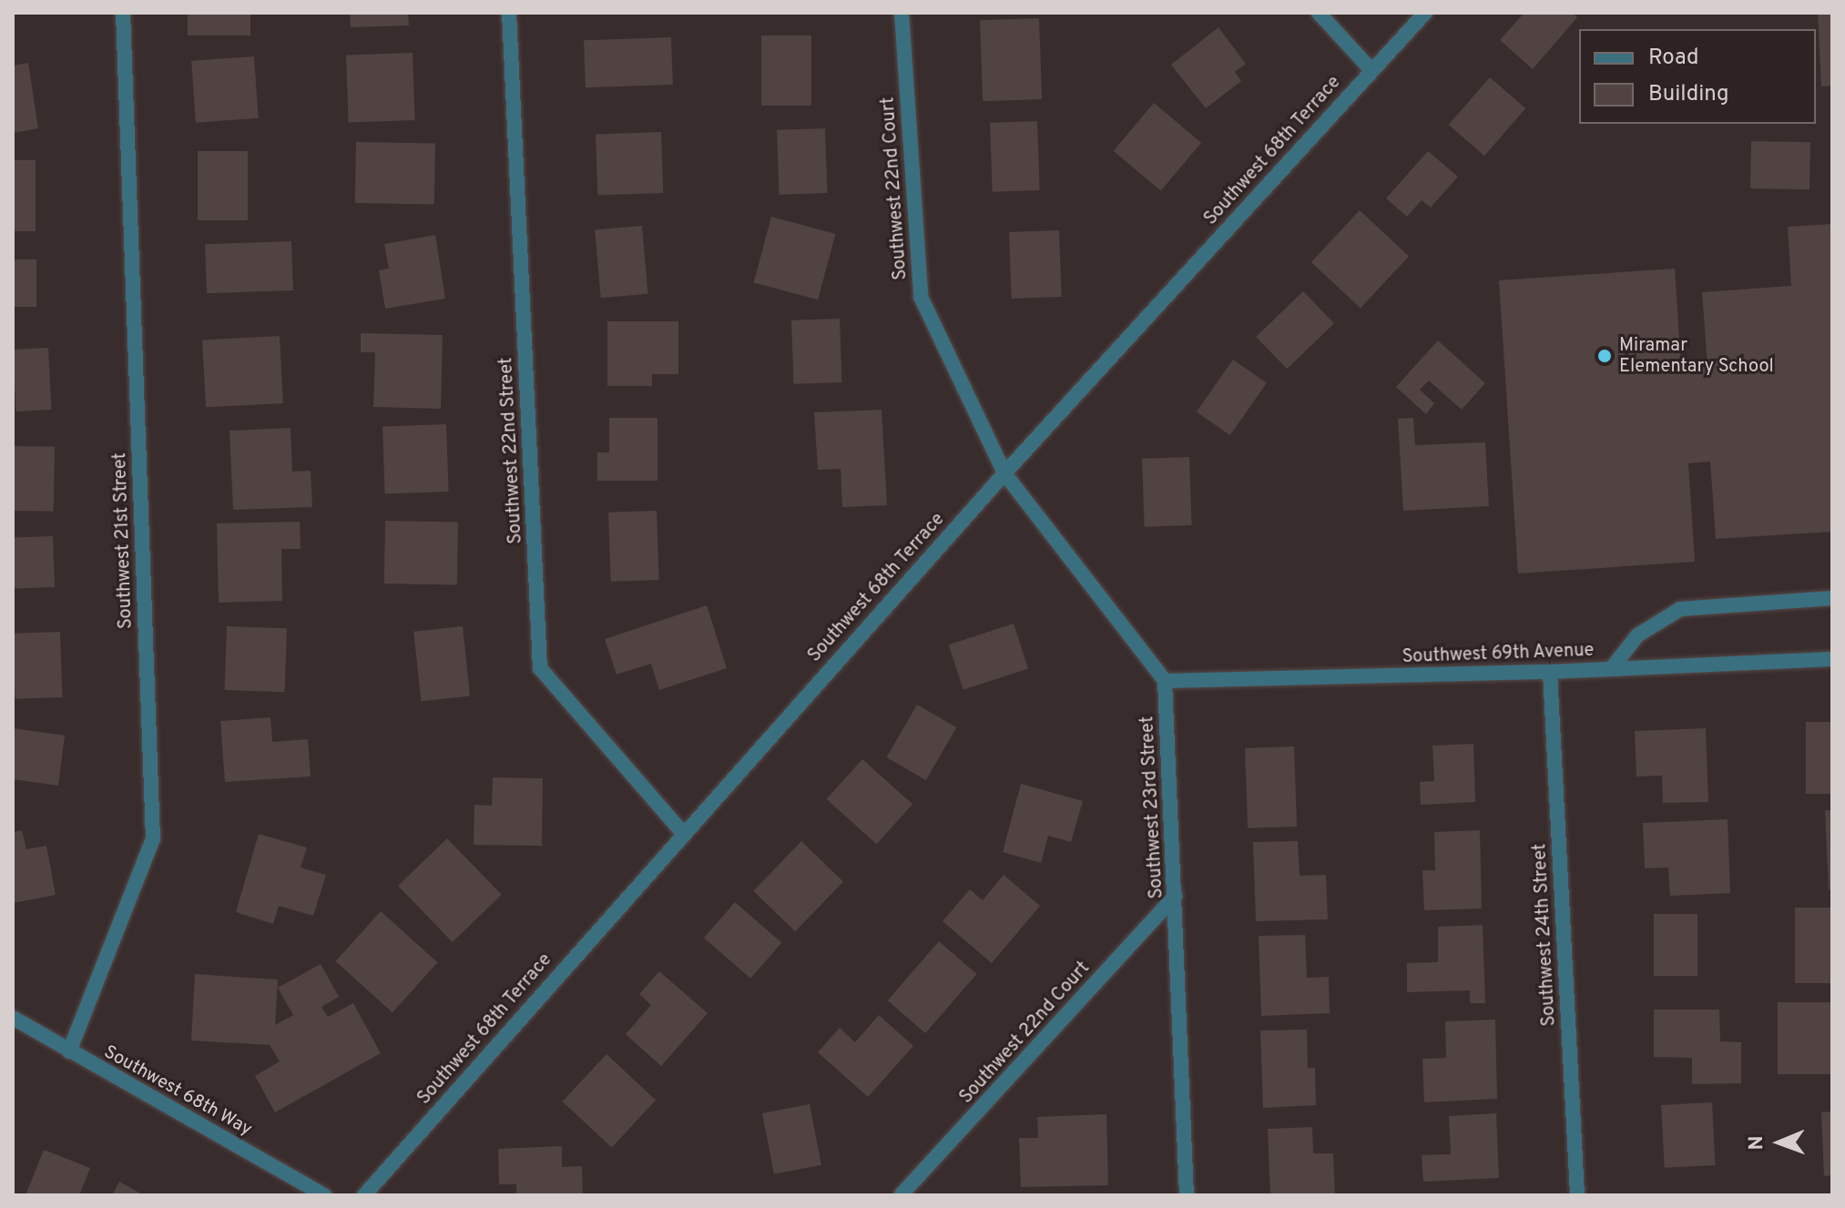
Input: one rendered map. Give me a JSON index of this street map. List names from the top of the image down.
{
  "streets": {
    "street": [
      "Southwest 68th Terrace",
      "Southwest 22nd Court",
      "Southwest 22nd Street",
      "Southwest 21st Street",
      "Southwest 69th Avenue",
      "Southwest 23rd Street",
      "Southwest 24th Street",
      "Southwest 68th Way"
    ]
  },
  "crossings": [
    ["Southwest 68th Terrace", "Southwest 22nd Court"],
    ["Southwest 68th Terrace", "Southwest 22nd Street"],
    ["Southwest 22nd Court", "Southwest 23rd Street"],
    ["Southwest 21st Street", "Southwest 68th Way"],
    ["Southwest 69th Avenue", "Southwest 23rd Street"],
    ["Southwest 69th Avenue", "Southwest 24th Street"]
  ],
  "places": ["Miramar Elementary School"],
  "legend": ["Road", "Building"],
  "north": "left"
}
